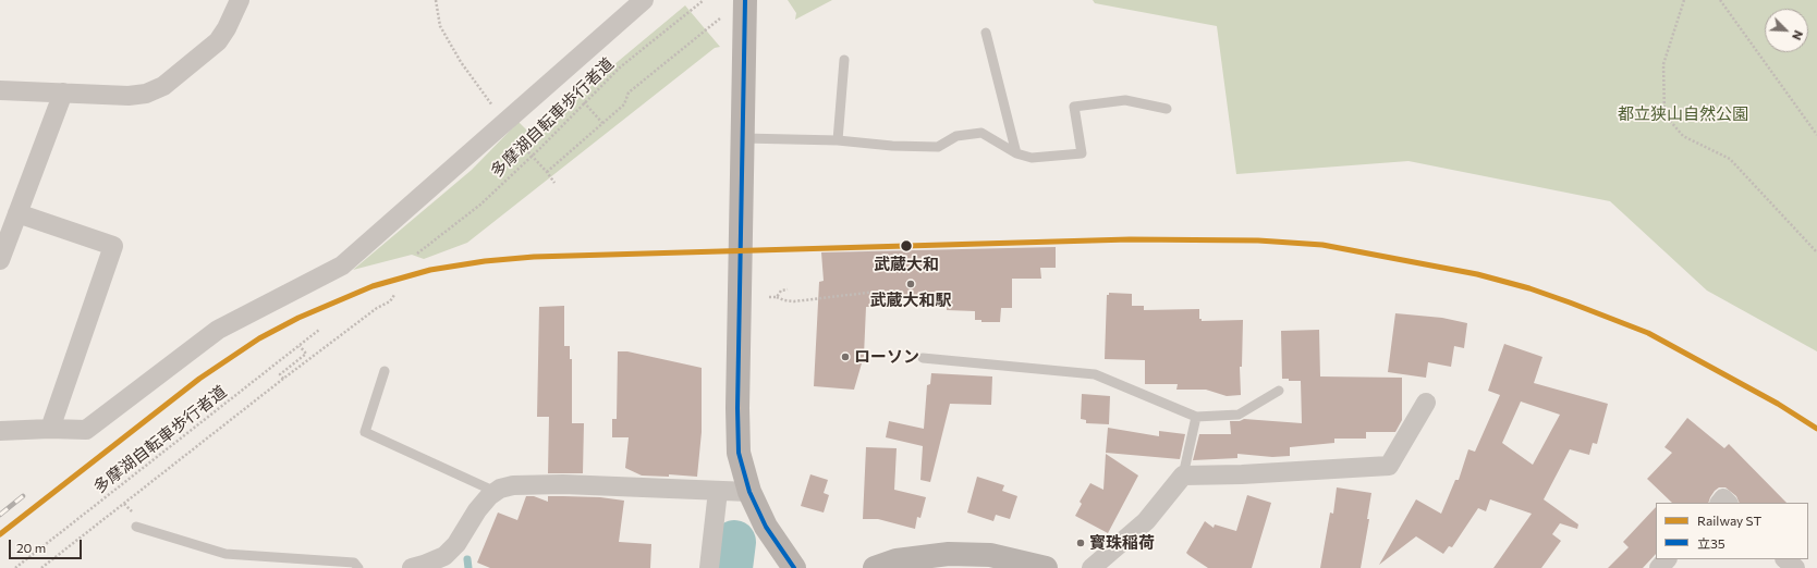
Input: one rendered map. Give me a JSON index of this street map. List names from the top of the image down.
{
  "streets": {
    "path": ["多摩湖自転車歩行者道"]
  },
  "parks": ["都立狭山自然公園"],
  "places": [
    "武蔵大和",
    "武蔵大和駅",
    "ローソン",
    "寳珠稲荷"
  ],
  "lines": ["transit line 立35", "rail line ST"],
  "legend": ["Railway ST", "立35"],
  "scale_bar": "20 m",
  "north": "bottom right"
}
